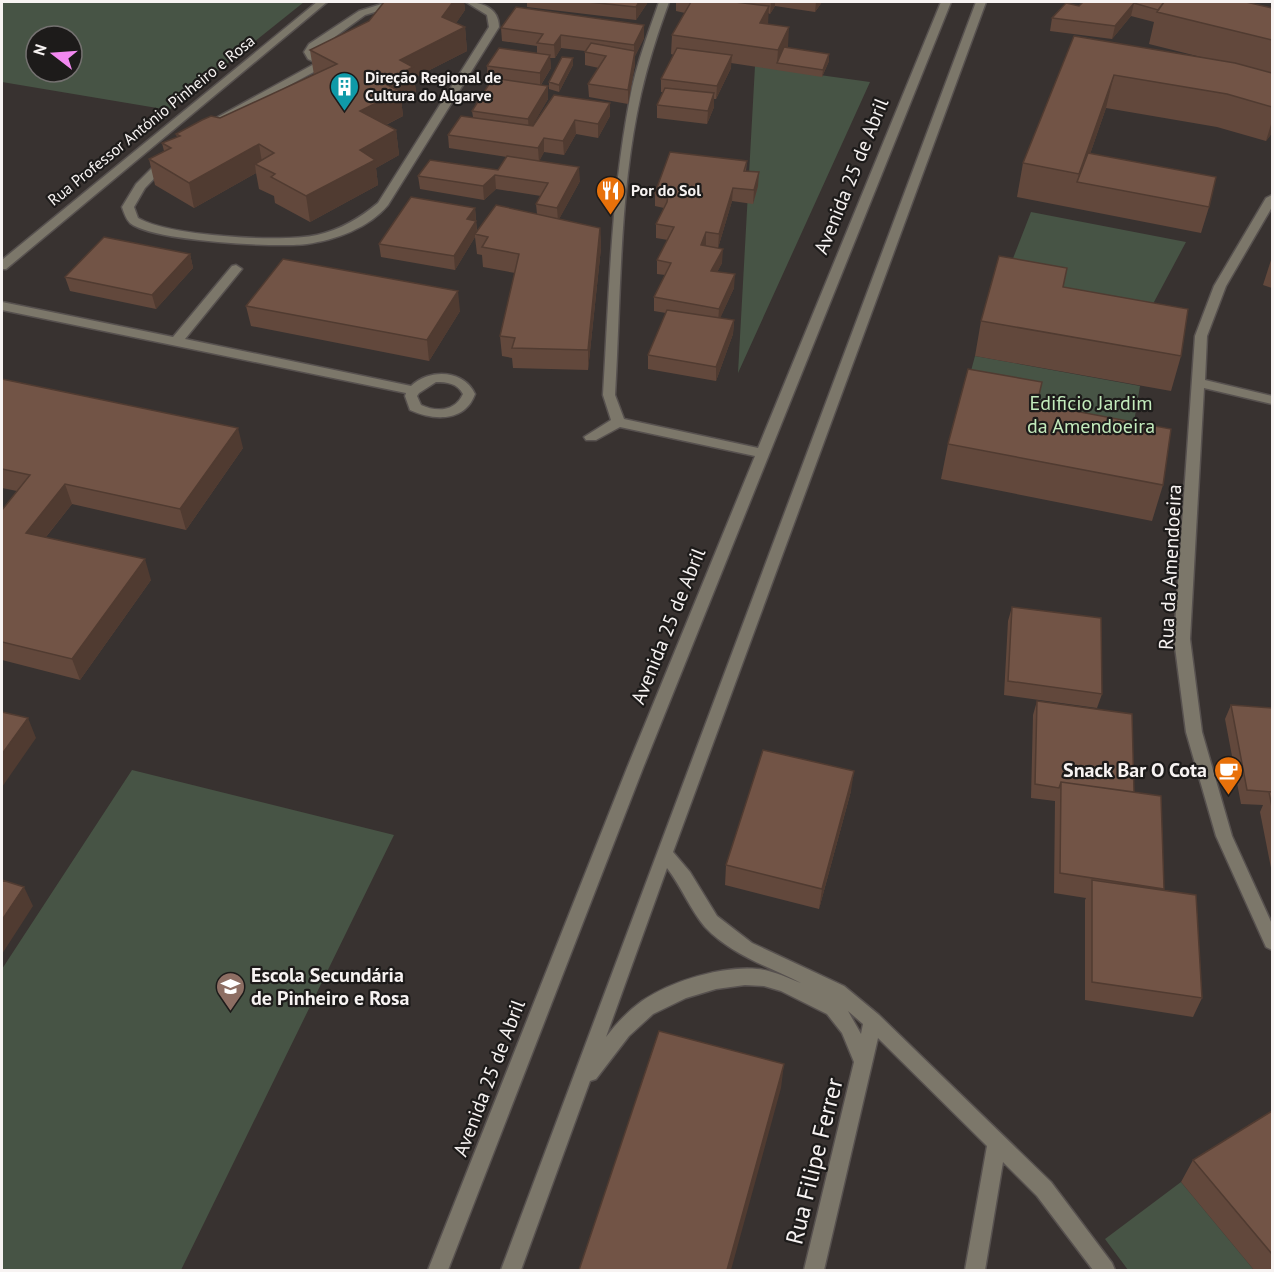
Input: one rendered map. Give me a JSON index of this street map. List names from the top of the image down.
{
  "streets": {
    "street": [
      "Rua Professor António Pinheiro e Rosa",
      "Avenida 25 de Abril",
      "Rua da Amendoeira",
      "Rua Filipe Ferrer"
    ]
  },
  "parks": ["Edificio Jardim da Amendoeira"],
  "places": {
    "building": ["Direção Regional de Cultura do Algarve"],
    "restaurant": ["Por do Sol"],
    "cafe": ["Snack Bar O Cota"],
    "school or university": ["Escola Secundária de Pinheiro e Rosa"]
  },
  "north": "left"
}
